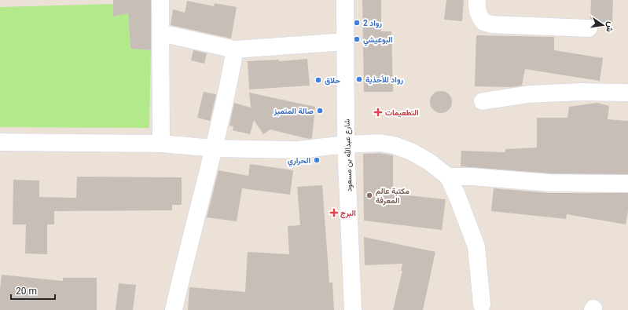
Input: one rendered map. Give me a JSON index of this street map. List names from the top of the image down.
{
  "streets": {
    "street": ["شارع عبدالله بن مسعود"]
  },
  "places": {
    "other": [
      "رواد 2",
      "البوعيشي",
      "رواد للأحذية",
      "حلاق",
      "صالة المتميز",
      "الحراري",
      "مكتبة عالم المعرفة"
    ],
    "health": ["التطعيمات", "البرج"]
  },
  "scale_bar": "20 m",
  "north": "right"
}
